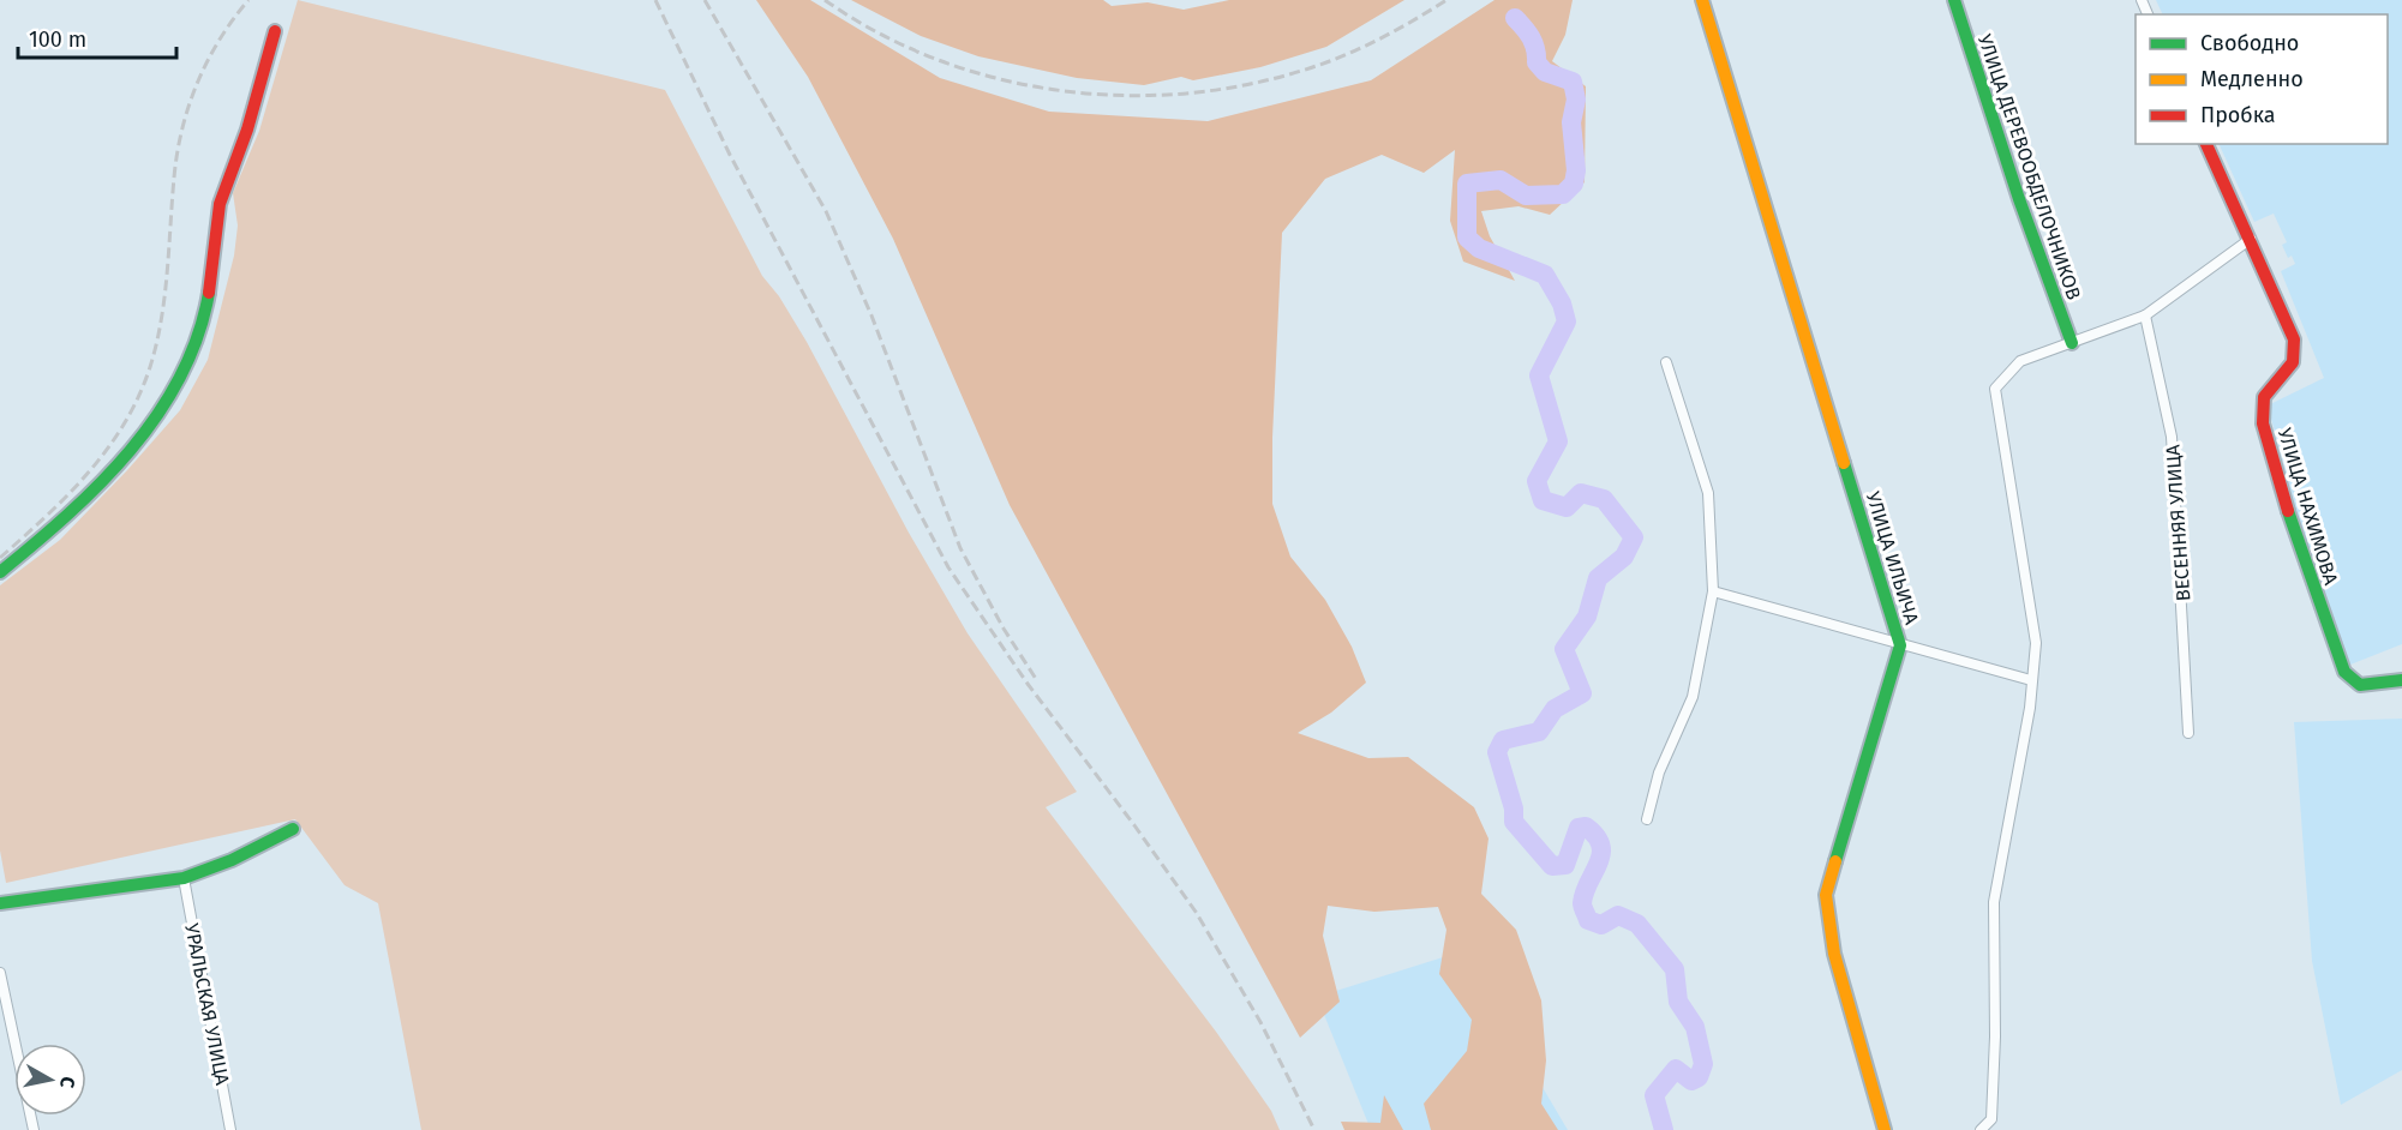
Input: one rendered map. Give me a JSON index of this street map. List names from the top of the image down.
{
  "streets": {
    "street": [
      "УЛИЦА ДЕРЕВООБДЕЛОЧНИКОВ",
      "УЛИЦА НАХИМОВА",
      "ВЕСЕННЯЯ УЛИЦА",
      "УЛИЦА ИЛЬИЧА",
      "УРАЛЬСКАЯ УЛИЦА"
    ]
  },
  "legend": ["Свободно", "Медленно", "Пробка"],
  "scale_bar": "100 m",
  "north": "right"
}
